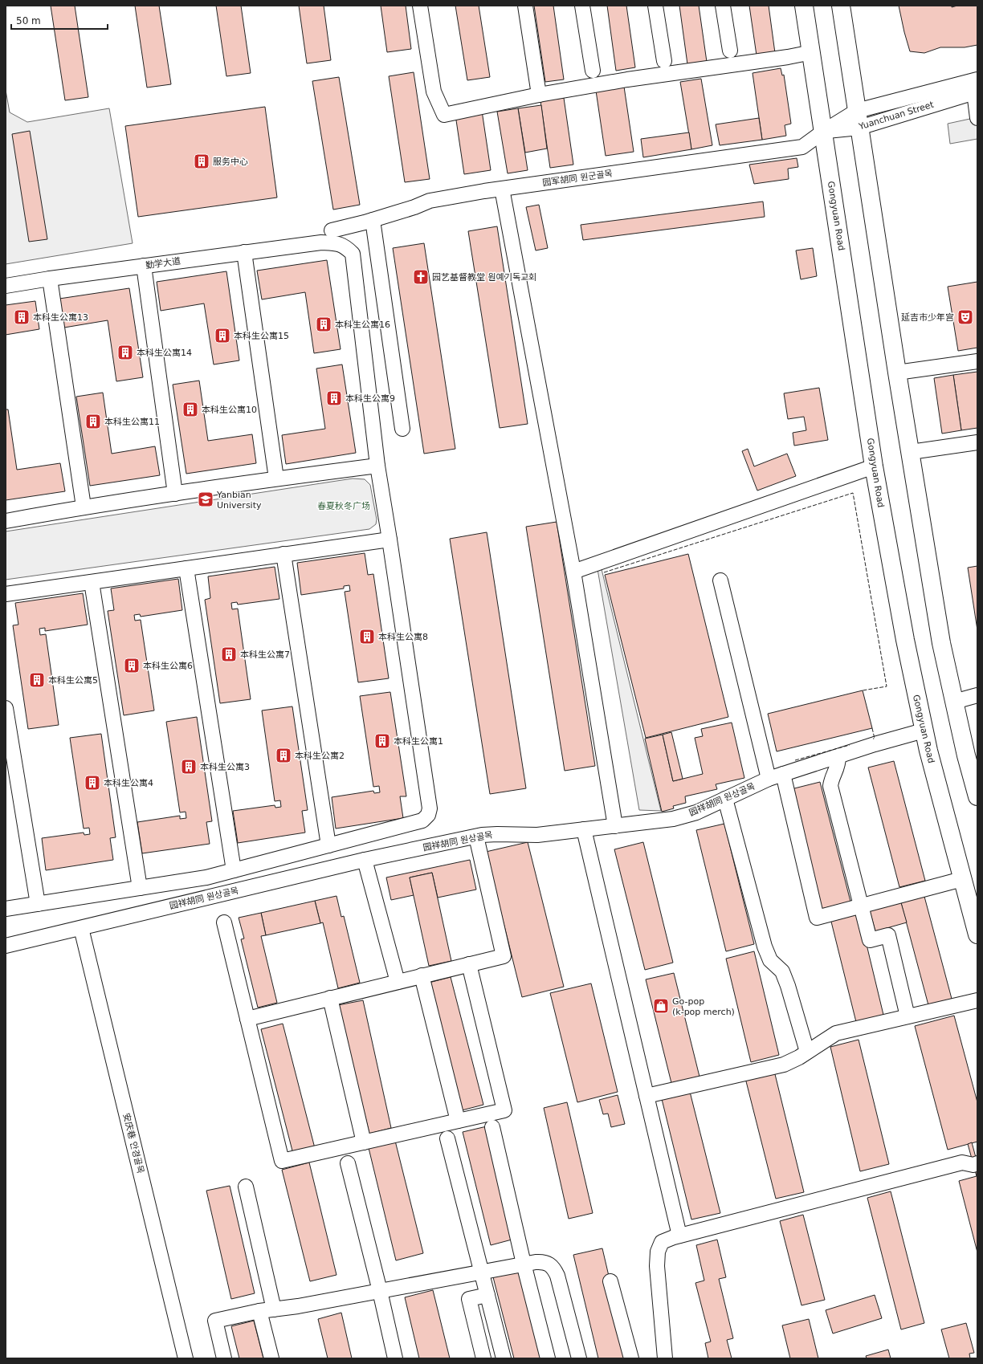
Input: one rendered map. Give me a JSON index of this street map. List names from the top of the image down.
{
  "streets": {
    "main road": ["Gongyuan Road"],
    "street": [
      "Yuanchuan Street",
      "园军胡同 원군골목",
      "勤学大道",
      "园祥胡同 원상골목",
      "安庆巷 안경골목"
    ]
  },
  "crossings": [
    ["Yuanchuan Street", "园军胡同 원군골목"],
    ["Yuanchuan Street", "Gongyuan Road"],
    ["园军胡同 원군골목", "Gongyuan Road"],
    ["Gongyuan Road", "园祥胡同 원상골목"],
    ["园祥胡同 원상골목", "安庆巷 안경골목"]
  ],
  "parks": ["春夏秋冬广场"],
  "places": {
    "building": [
      "服务中心",
      "本科生公寓13",
      "本科生公寓16",
      "本科生公寓15",
      "本科生公寓14",
      "本科生公寓9",
      "本科生公寓10",
      "本科生公寓11",
      "本科生公寓8",
      "本科生公寓7",
      "本科生公寓6",
      "本科生公寓5",
      "本科生公寓1",
      "本科生公寓2",
      "本科生公寓3",
      "本科生公寓4"
    ],
    "church": ["园艺基督教堂 원예기독교회"],
    "theatre": ["延吉市少年宫"],
    "school or university": ["Yanbian University"],
    "shop": ["Go-pop (k-pop merch)"]
  },
  "scale_bar": "50 m"
}
